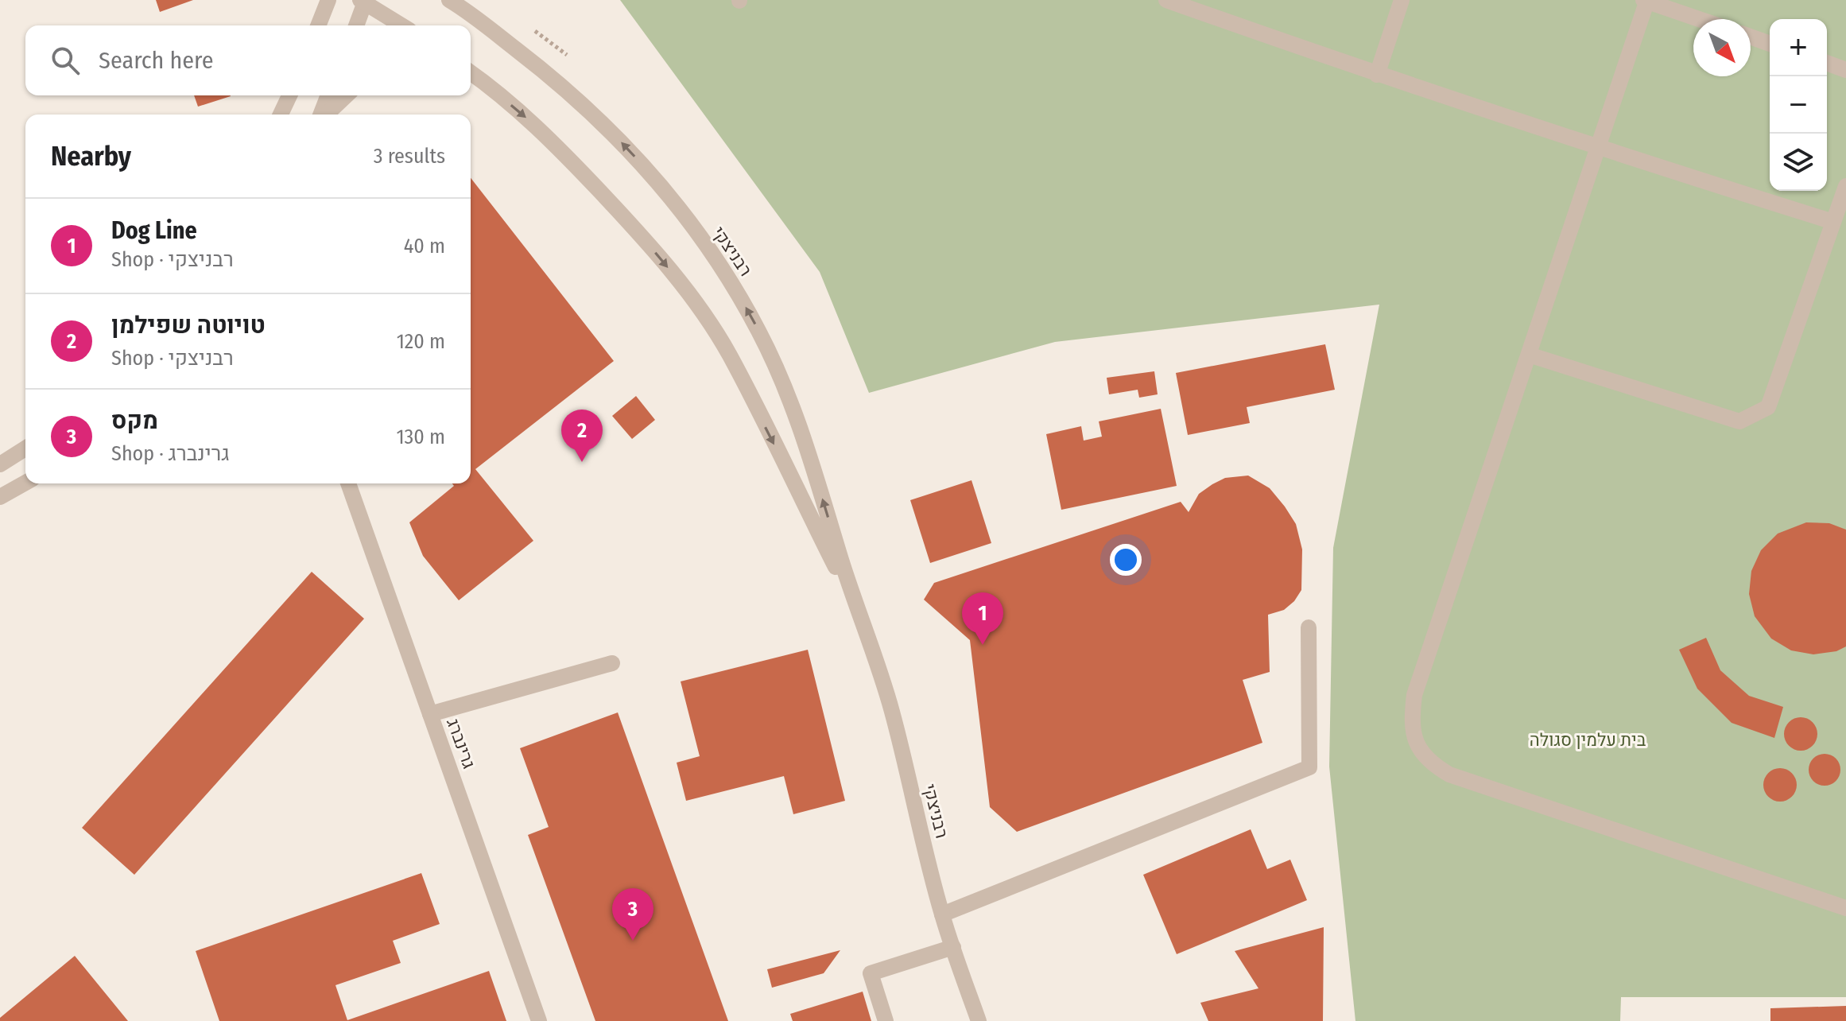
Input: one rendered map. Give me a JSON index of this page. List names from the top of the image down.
{
  "streets": {
    "street": ["רבניצקי", "גרינברג"]
  },
  "parks": ["בית עלמין סגולה"],
  "north": "bottom right",
  "page": {
    "map_buttons": ["+", "−"],
    "search": "Search here",
    "heading": ["Nearby", "3 results"],
    "list": [
      {
        "mark": "1",
        "name": "Dog Line",
        "note": "Shop · רבניצקי",
        "value": "40 m"
      },
      {
        "mark": "2",
        "name": "טויוטה שפילמן",
        "note": "Shop · רבניצקי",
        "value": "120 m"
      },
      {
        "mark": "3",
        "name": "מקס",
        "note": "Shop · גרינברג",
        "value": "130 m"
      }
    ],
    "pins": ["2", "1", "3"]
  }
}
